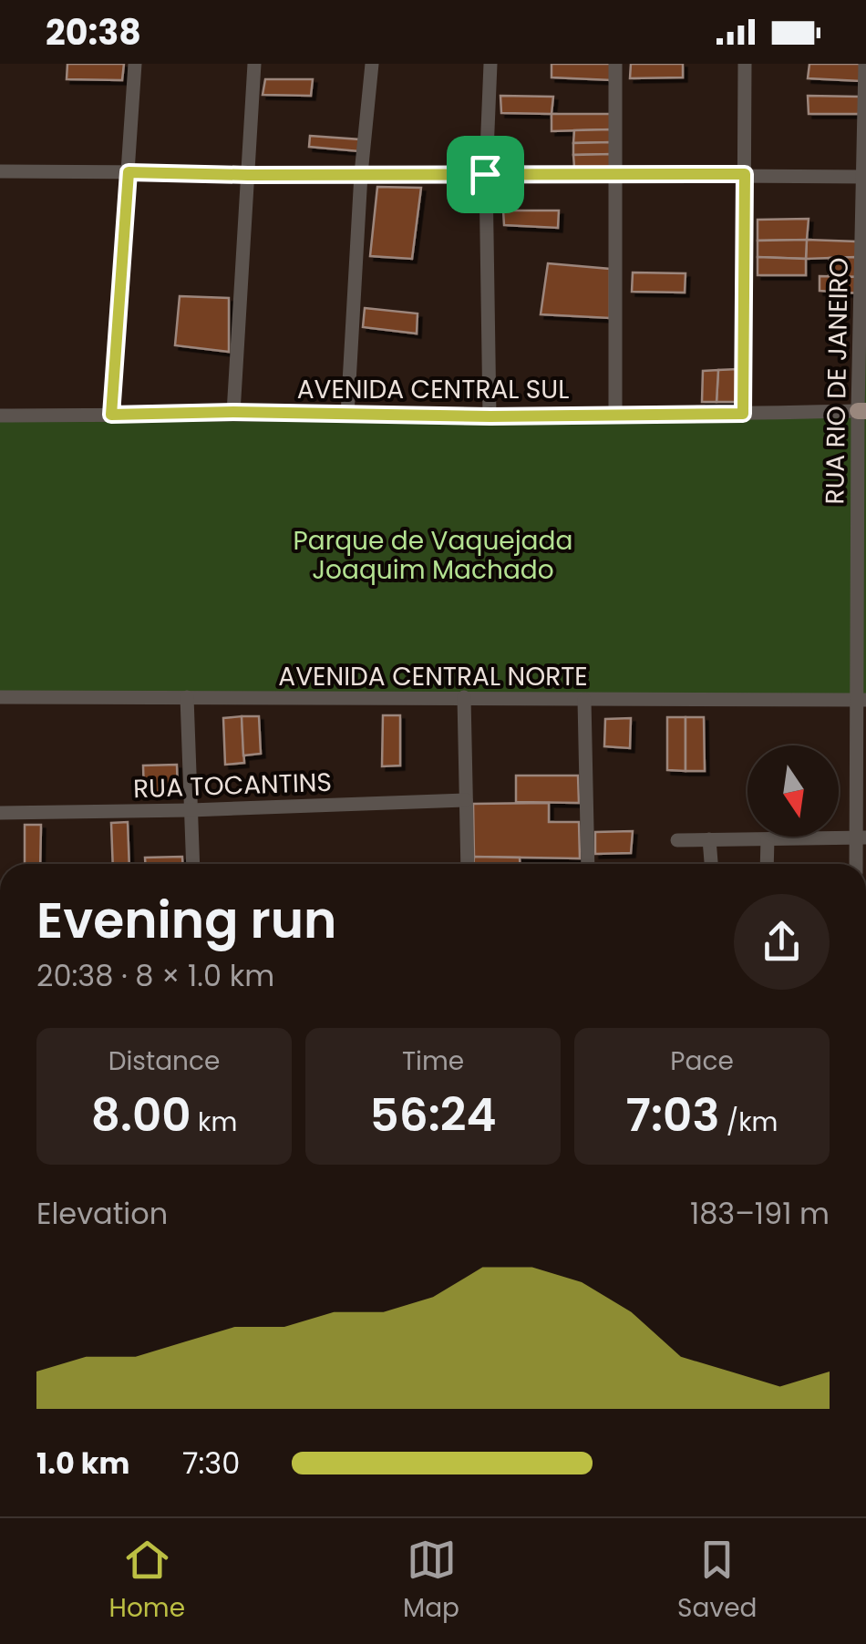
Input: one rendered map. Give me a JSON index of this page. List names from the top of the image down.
{
  "streets": {
    "street": [
      "RUA RIO DE JANEIRO",
      "AVENIDA CENTRAL SUL",
      "AVENIDA CENTRAL NORTE",
      "RUA TOCANTINS"
    ]
  },
  "crossings": [
    ["RUA RIO DE JANEIRO", "AVENIDA CENTRAL SUL"],
    ["RUA RIO DE JANEIRO", "AVENIDA CENTRAL NORTE"]
  ],
  "parks": ["Parque de Vaquejada Joaquim Machado"],
  "north": "bottom",
  "page": {
    "status": "20:38",
    "heading": ["Evening run", "20:38 · 8 × 1.0 km"],
    "stats": [
      ["Distance", "8.00 km"],
      ["Time", "56:24"],
      ["Pace", "7:03 /km"]
    ],
    "chart": ["Elevation", "183–191 m"],
    "list": [
      {
        "name": "1.0 km",
        "note": "7:30"
      }
    ],
    "tabs": ["Home", "Map", "Saved"]
  }
}
